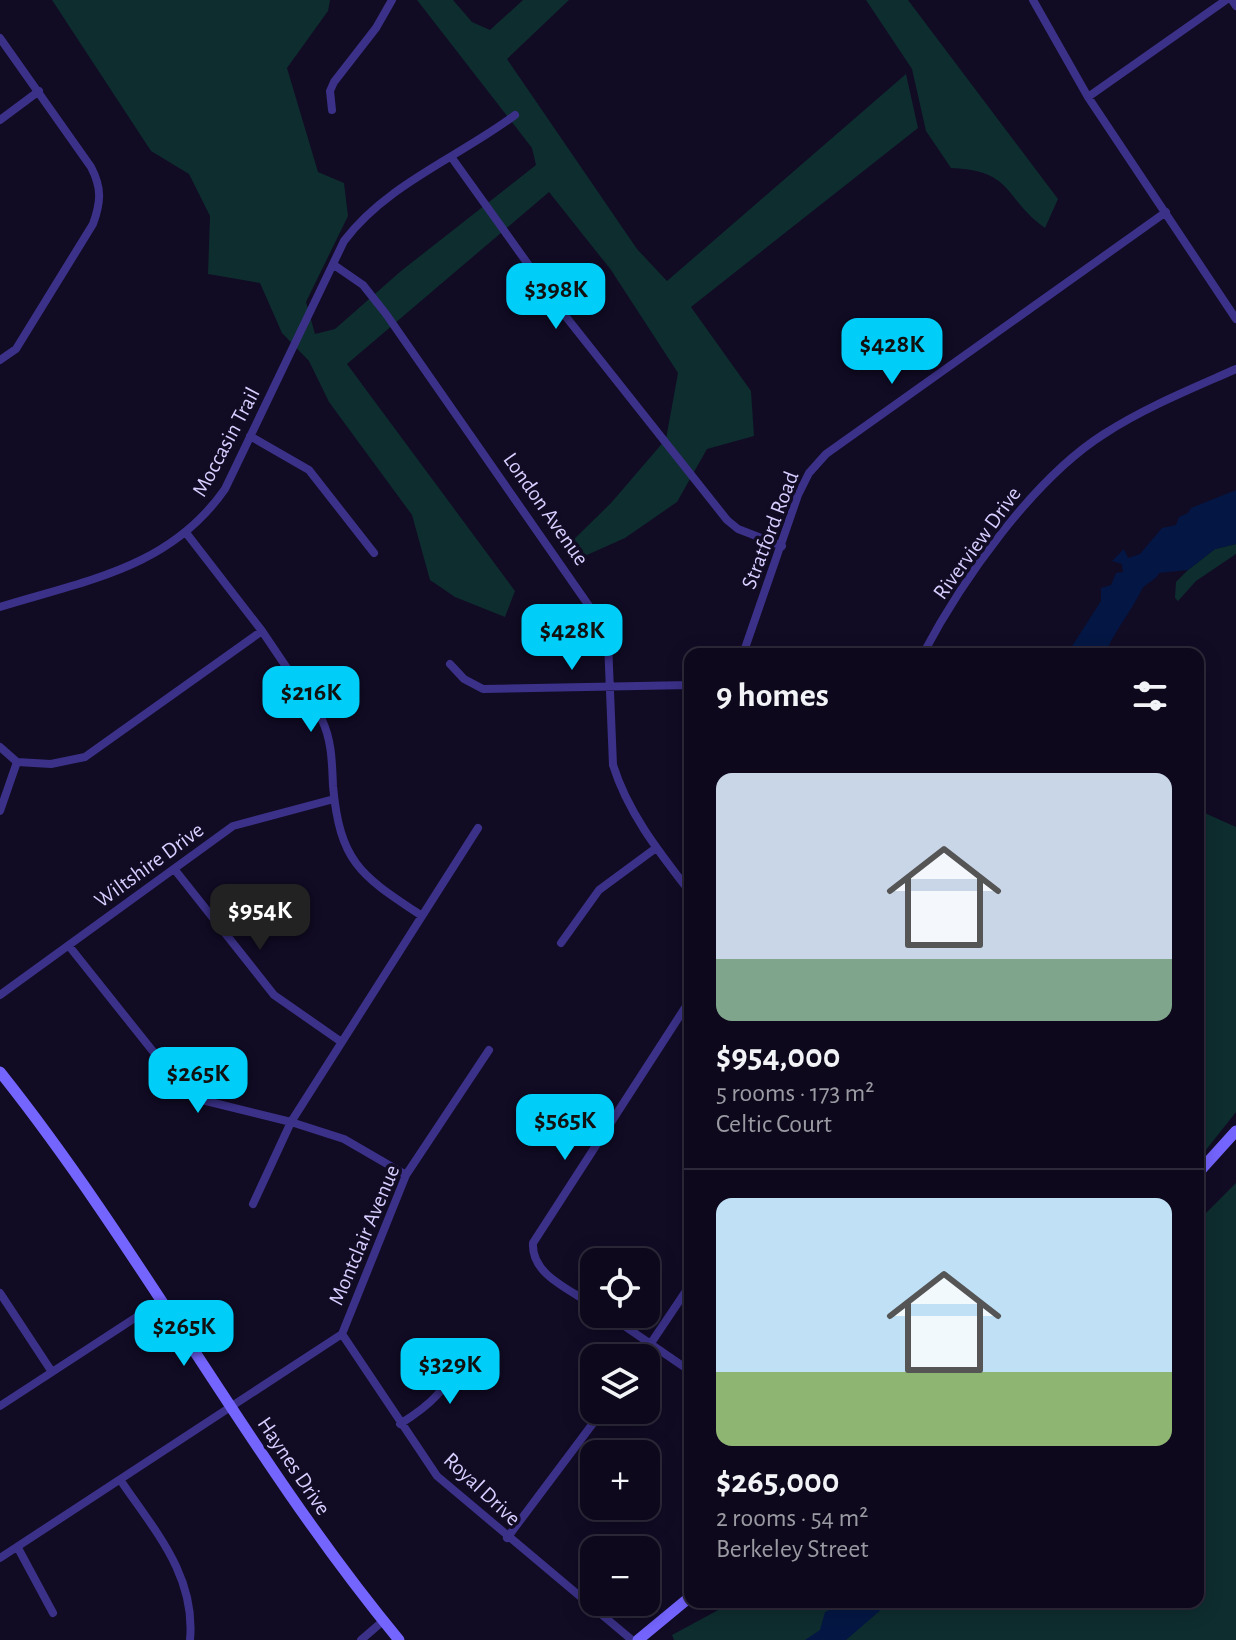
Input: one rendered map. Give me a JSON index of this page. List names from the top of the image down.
{
  "streets": {
    "street": [
      "Moccasin Trail",
      "London Avenue",
      "Stratford Road",
      "Riverview Drive",
      "Wiltshire Drive",
      "Montclair Avenue",
      "Haynes Drive",
      "Royal Drive"
    ]
  },
  "crossings": [
    ["Moccasin Trail", "London Avenue"],
    ["Montclair Avenue", "Haynes Drive"],
    ["Montclair Avenue", "Royal Drive"]
  ],
  "page": {
    "price": [
      "$398K",
      "$428K",
      "$428K",
      "$216K",
      "$954K",
      "$265K",
      "$565K",
      "$265K",
      "$329K"
    ],
    "heading": "9 homes",
    "list": [
      {
        "name": "$954,000",
        "note": "5 rooms · 173 m² · Celtic Court"
      },
      {
        "name": "$265,000",
        "note": "2 rooms · 54 m² · Berkeley Street"
      }
    ],
    "map_buttons": ["+", "−"]
  }
}
